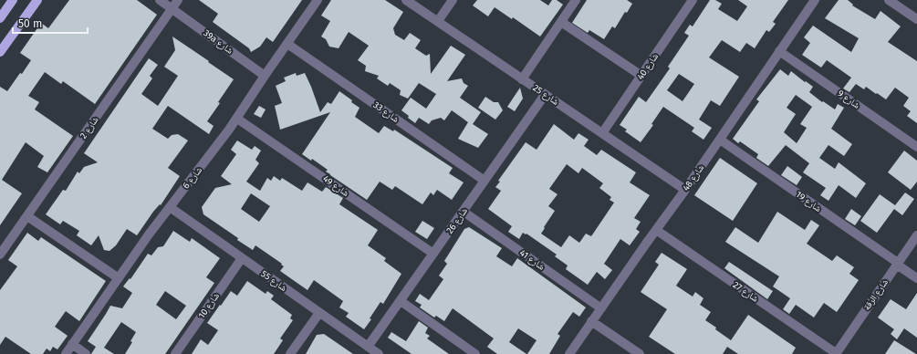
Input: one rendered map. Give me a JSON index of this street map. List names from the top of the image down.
{
  "streets": {
    "street": [
      "39a شارع",
      "شارع 40",
      "شارع 25",
      "شارع 9",
      "شارع 33",
      "شارع 2",
      "شارع 6",
      "شارع 48",
      "شارع 49",
      "شارع 19",
      "شارع 26",
      "شارع 41",
      "شارع 55",
      "شارع 27",
      "شارع الرقة",
      "شارع 10"
    ]
  },
  "crossings": [
    ["39a شارع", "شارع 2"],
    ["39a شارع", "شارع 6"],
    ["شارع 40", "شارع 25"],
    ["شارع 25", "شارع 48"],
    ["شارع 25", "شارع 26"],
    ["شارع 9", "شارع 48"],
    ["شارع 33", "شارع 6"],
    ["شارع 33", "شارع 26"],
    ["شارع 6", "شارع 49"],
    ["شارع 6", "شارع 55"],
    ["شارع 48", "شارع 19"],
    ["شارع 48", "شارع 41"],
    ["شارع 48", "شارع 27"],
    ["شارع 49", "شارع 26"],
    ["شارع 19", "شارع الرقة"],
    ["شارع 26", "شارع 41"],
    ["شارع 26", "شارع 55"],
    ["شارع 55", "شارع 10"],
    ["شارع 27", "شارع الرقة"]
  ],
  "scale_bar": "50 m"
}
